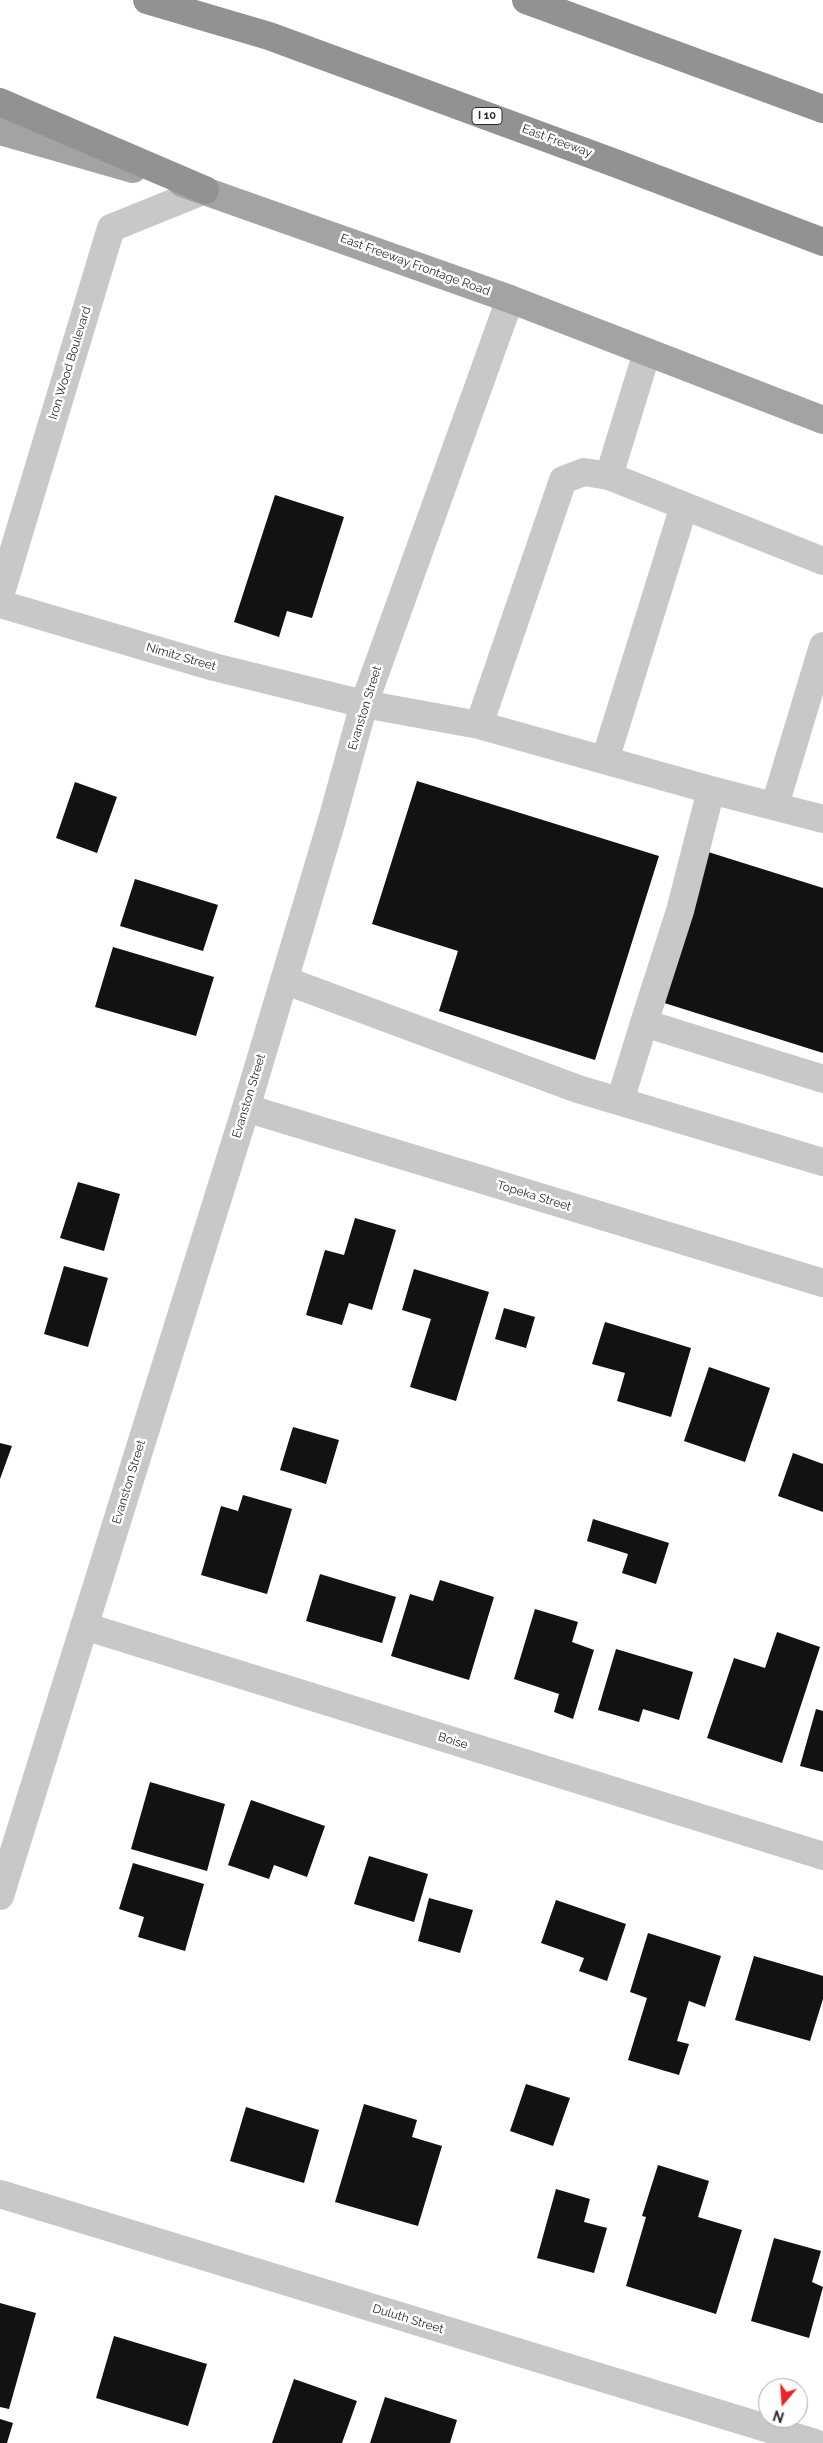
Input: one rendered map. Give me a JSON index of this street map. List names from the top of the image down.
{
  "streets": {
    "highway": ["I 10", "East Freeway"],
    "main road": ["East Freeway Frontage Road"],
    "street": [
      "Iron Wood Boulevard",
      "Nimitz Street",
      "Evanston Street",
      "Topeka Street",
      "Boise",
      "Duluth Street"
    ]
  },
  "crossings": [
    ["East Freeway Frontage Road", "Iron Wood Boulevard"],
    ["East Freeway Frontage Road", "Evanston Street"],
    ["Nimitz Street", "Evanston Street"],
    ["Evanston Street", "Topeka Street"],
    ["Evanston Street", "Boise"]
  ],
  "north": "bottom"
}
